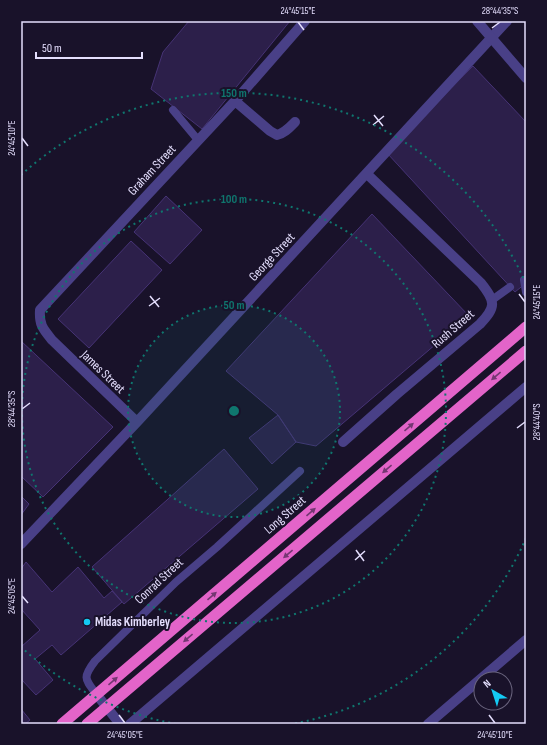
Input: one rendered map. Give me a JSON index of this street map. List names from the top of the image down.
{
  "streets": {
    "highway": ["Long Street"],
    "street": [
      "Graham Street",
      "George Street",
      "Rush Street",
      "James Street",
      "Conrad Street"
    ]
  },
  "crossings": [
    ["Graham Street", "James Street"],
    ["George Street", "James Street"],
    ["Long Street", "Conrad Street"]
  ],
  "places": ["Midas Kimberley"],
  "scale_bar": "50 m",
  "north": "top left",
  "coordinates": [
    "24°45'15\"E",
    "28°44'35\"S",
    "24°45'10\"E",
    "28°44'40\"S",
    "24°45'05\"E"
  ],
  "rings": ["150 m", "100 m", "50 m"]
}
